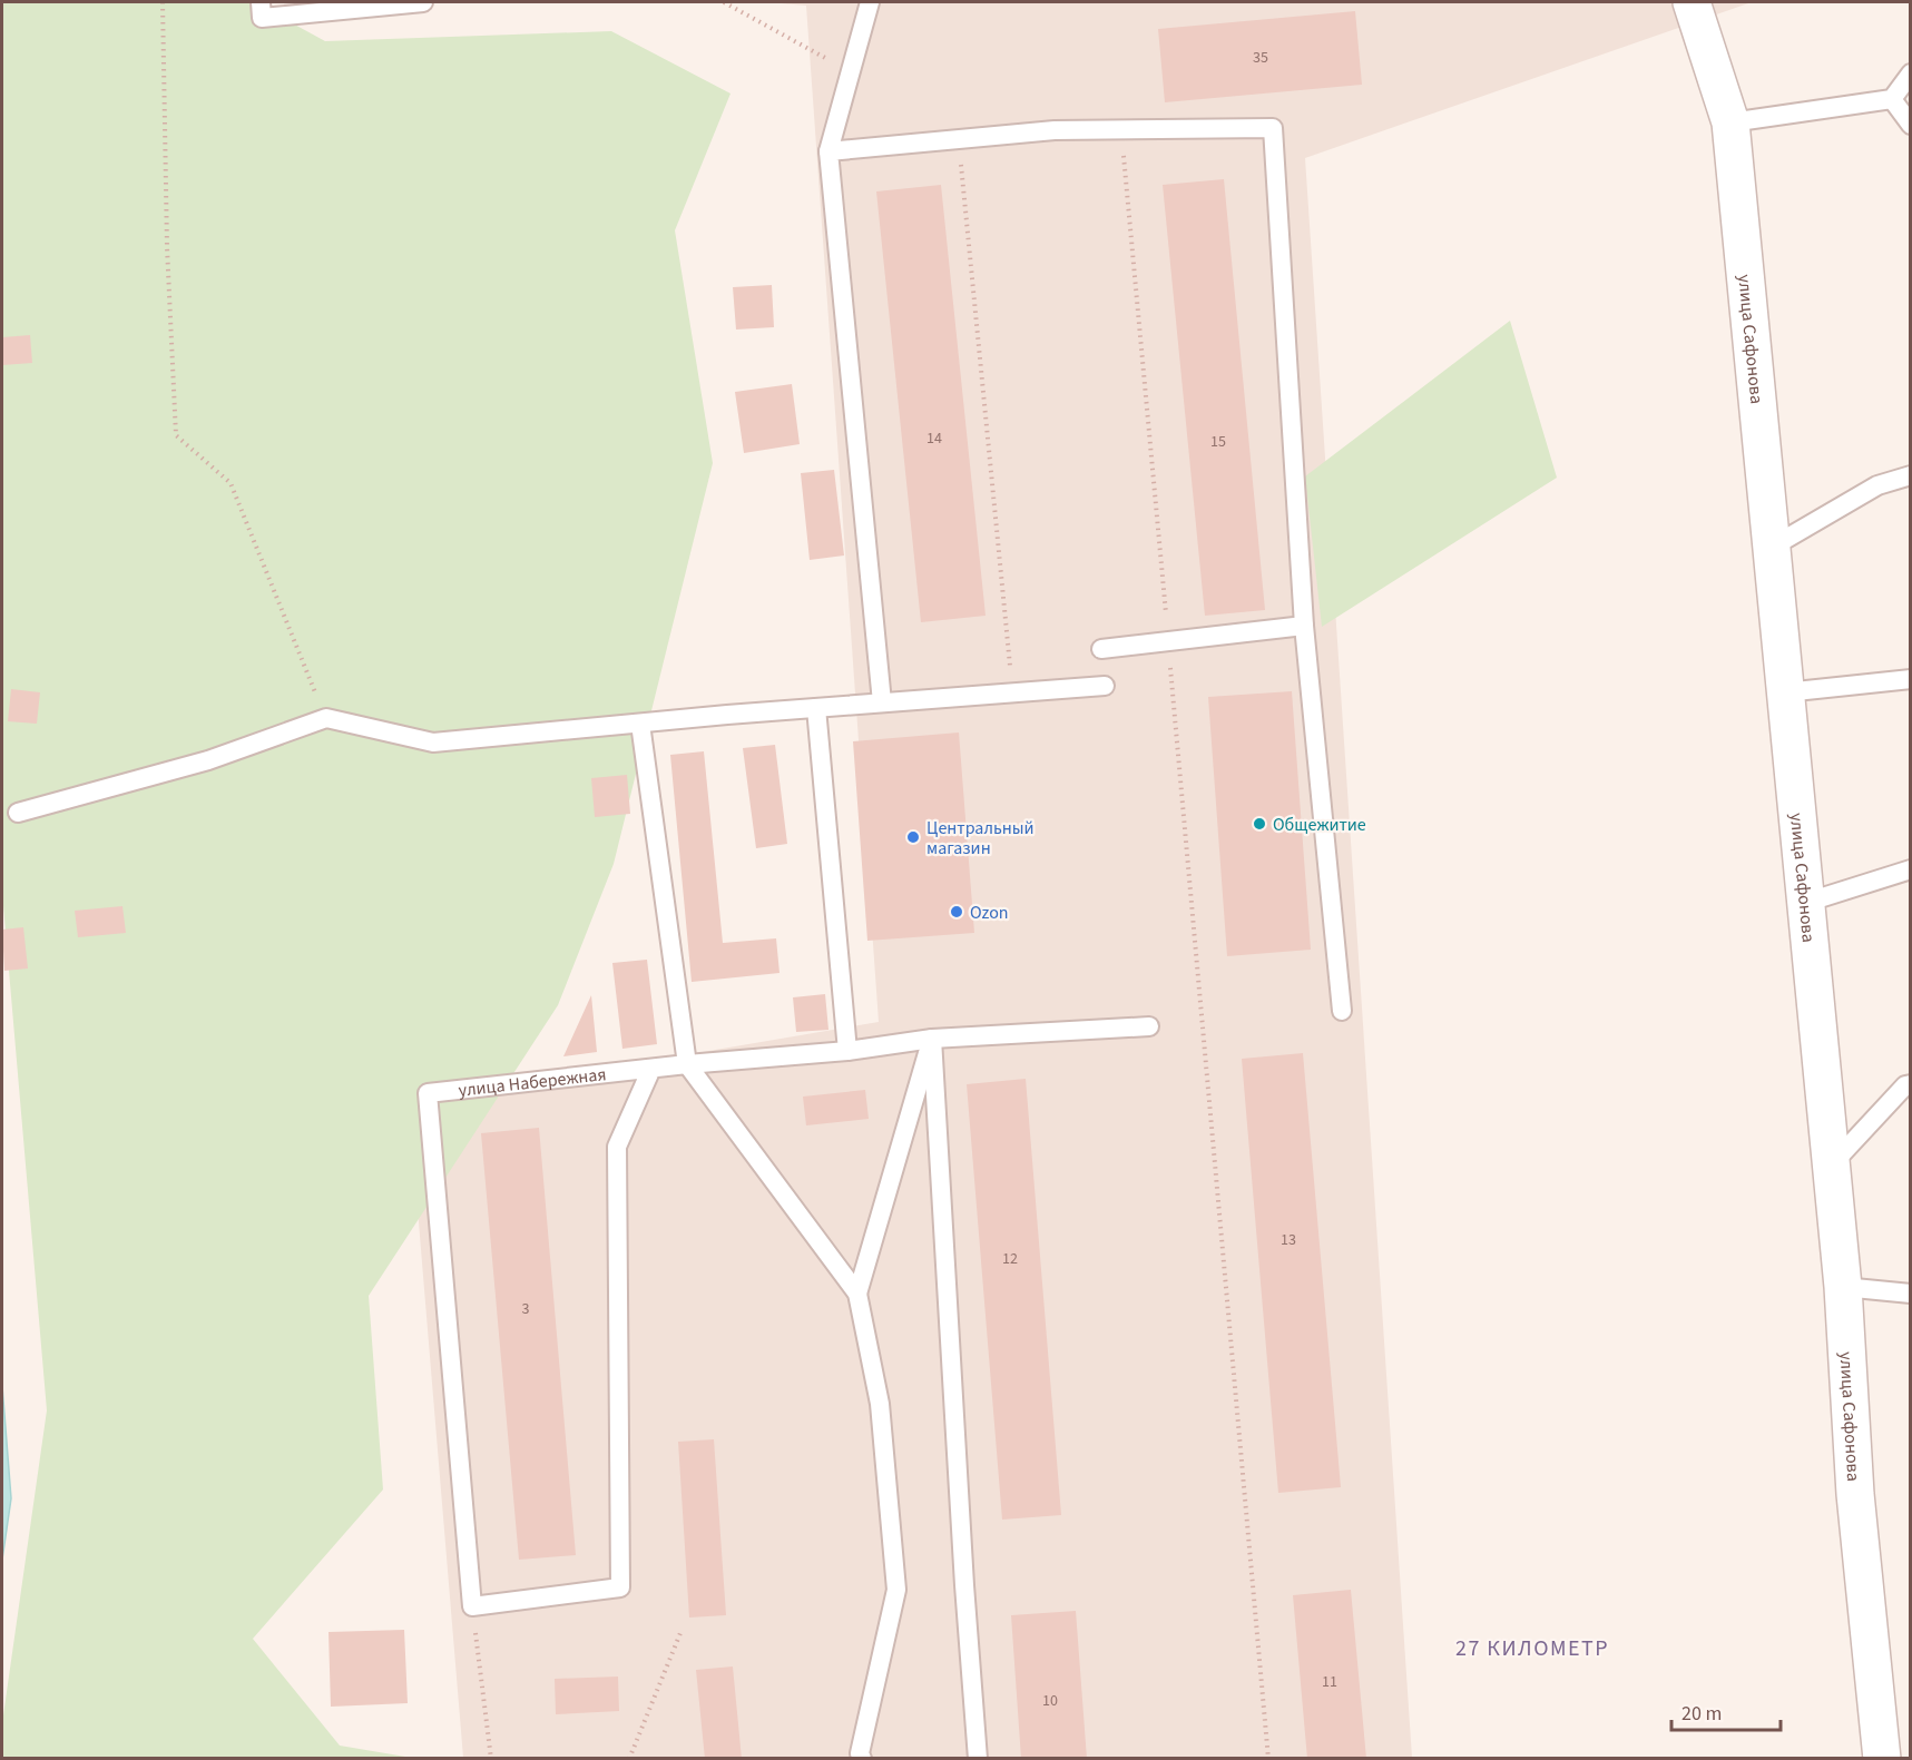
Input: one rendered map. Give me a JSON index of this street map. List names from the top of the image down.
{
  "streets": {
    "street": ["улица Сафонова"],
    "lane": ["улица Набережная"]
  },
  "districts": ["27 КИЛОМЕТР"],
  "places": ["Общежитие", "Центральный магазин", "Ozon"],
  "house_numbers": [
    "35",
    "14",
    "15",
    "13",
    "12",
    "3",
    "11",
    "10"
  ],
  "scale_bar": "20 m"
}
